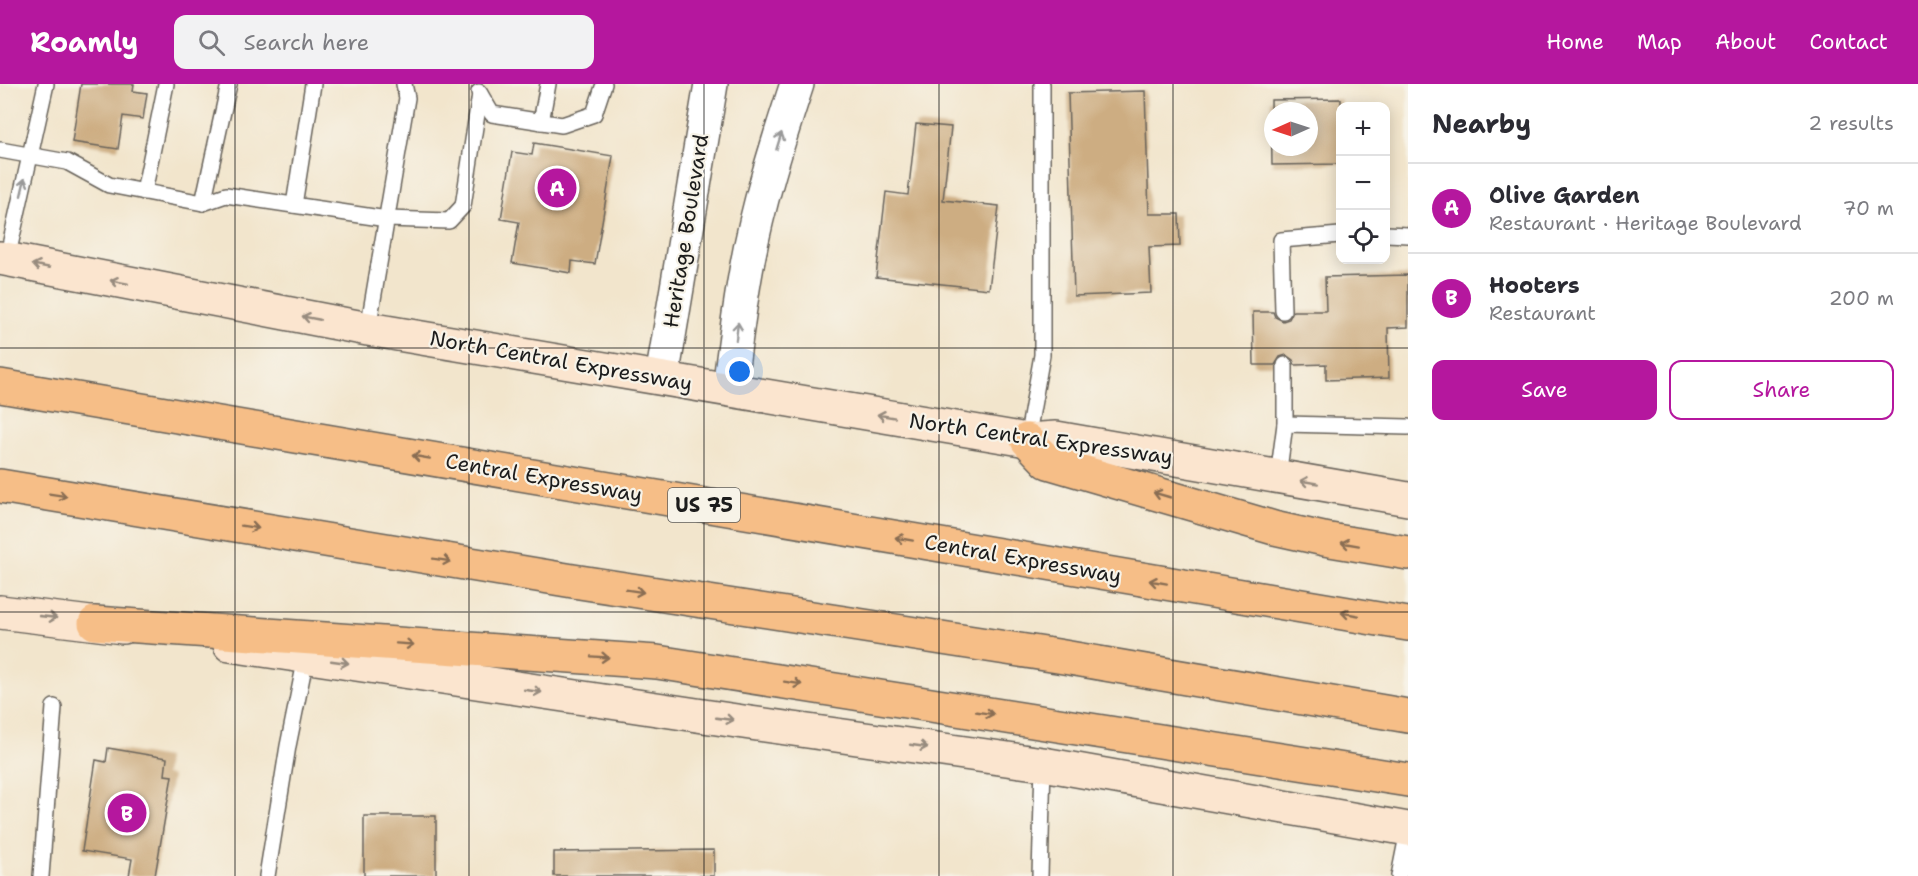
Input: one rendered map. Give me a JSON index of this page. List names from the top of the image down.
{
  "streets": {
    "highway": ["Central Expressway", "US 75"],
    "main road": ["North Central Expressway"],
    "street": ["Heritage Boulevard"]
  },
  "crossings": [
    ["Heritage Boulevard", "North Central Expressway"]
  ],
  "one_way": ["North Central Expressway"],
  "north": "left",
  "page": {
    "header": "Roamly",
    "search": "Search here",
    "nav": [
      "Home",
      "Map",
      "About",
      "Contact"
    ],
    "heading": ["Nearby", "2 results"],
    "map_buttons": ["+", "−"],
    "list": [
      {
        "mark": "A",
        "name": "Olive Garden",
        "note": "Restaurant · Heritage Boulevard",
        "value": "70 m"
      },
      {
        "mark": "B",
        "name": "Hooters",
        "note": "Restaurant",
        "value": "200 m"
      }
    ],
    "pins": ["A", "B"],
    "buttons": ["Save", "Share"]
  }
}
